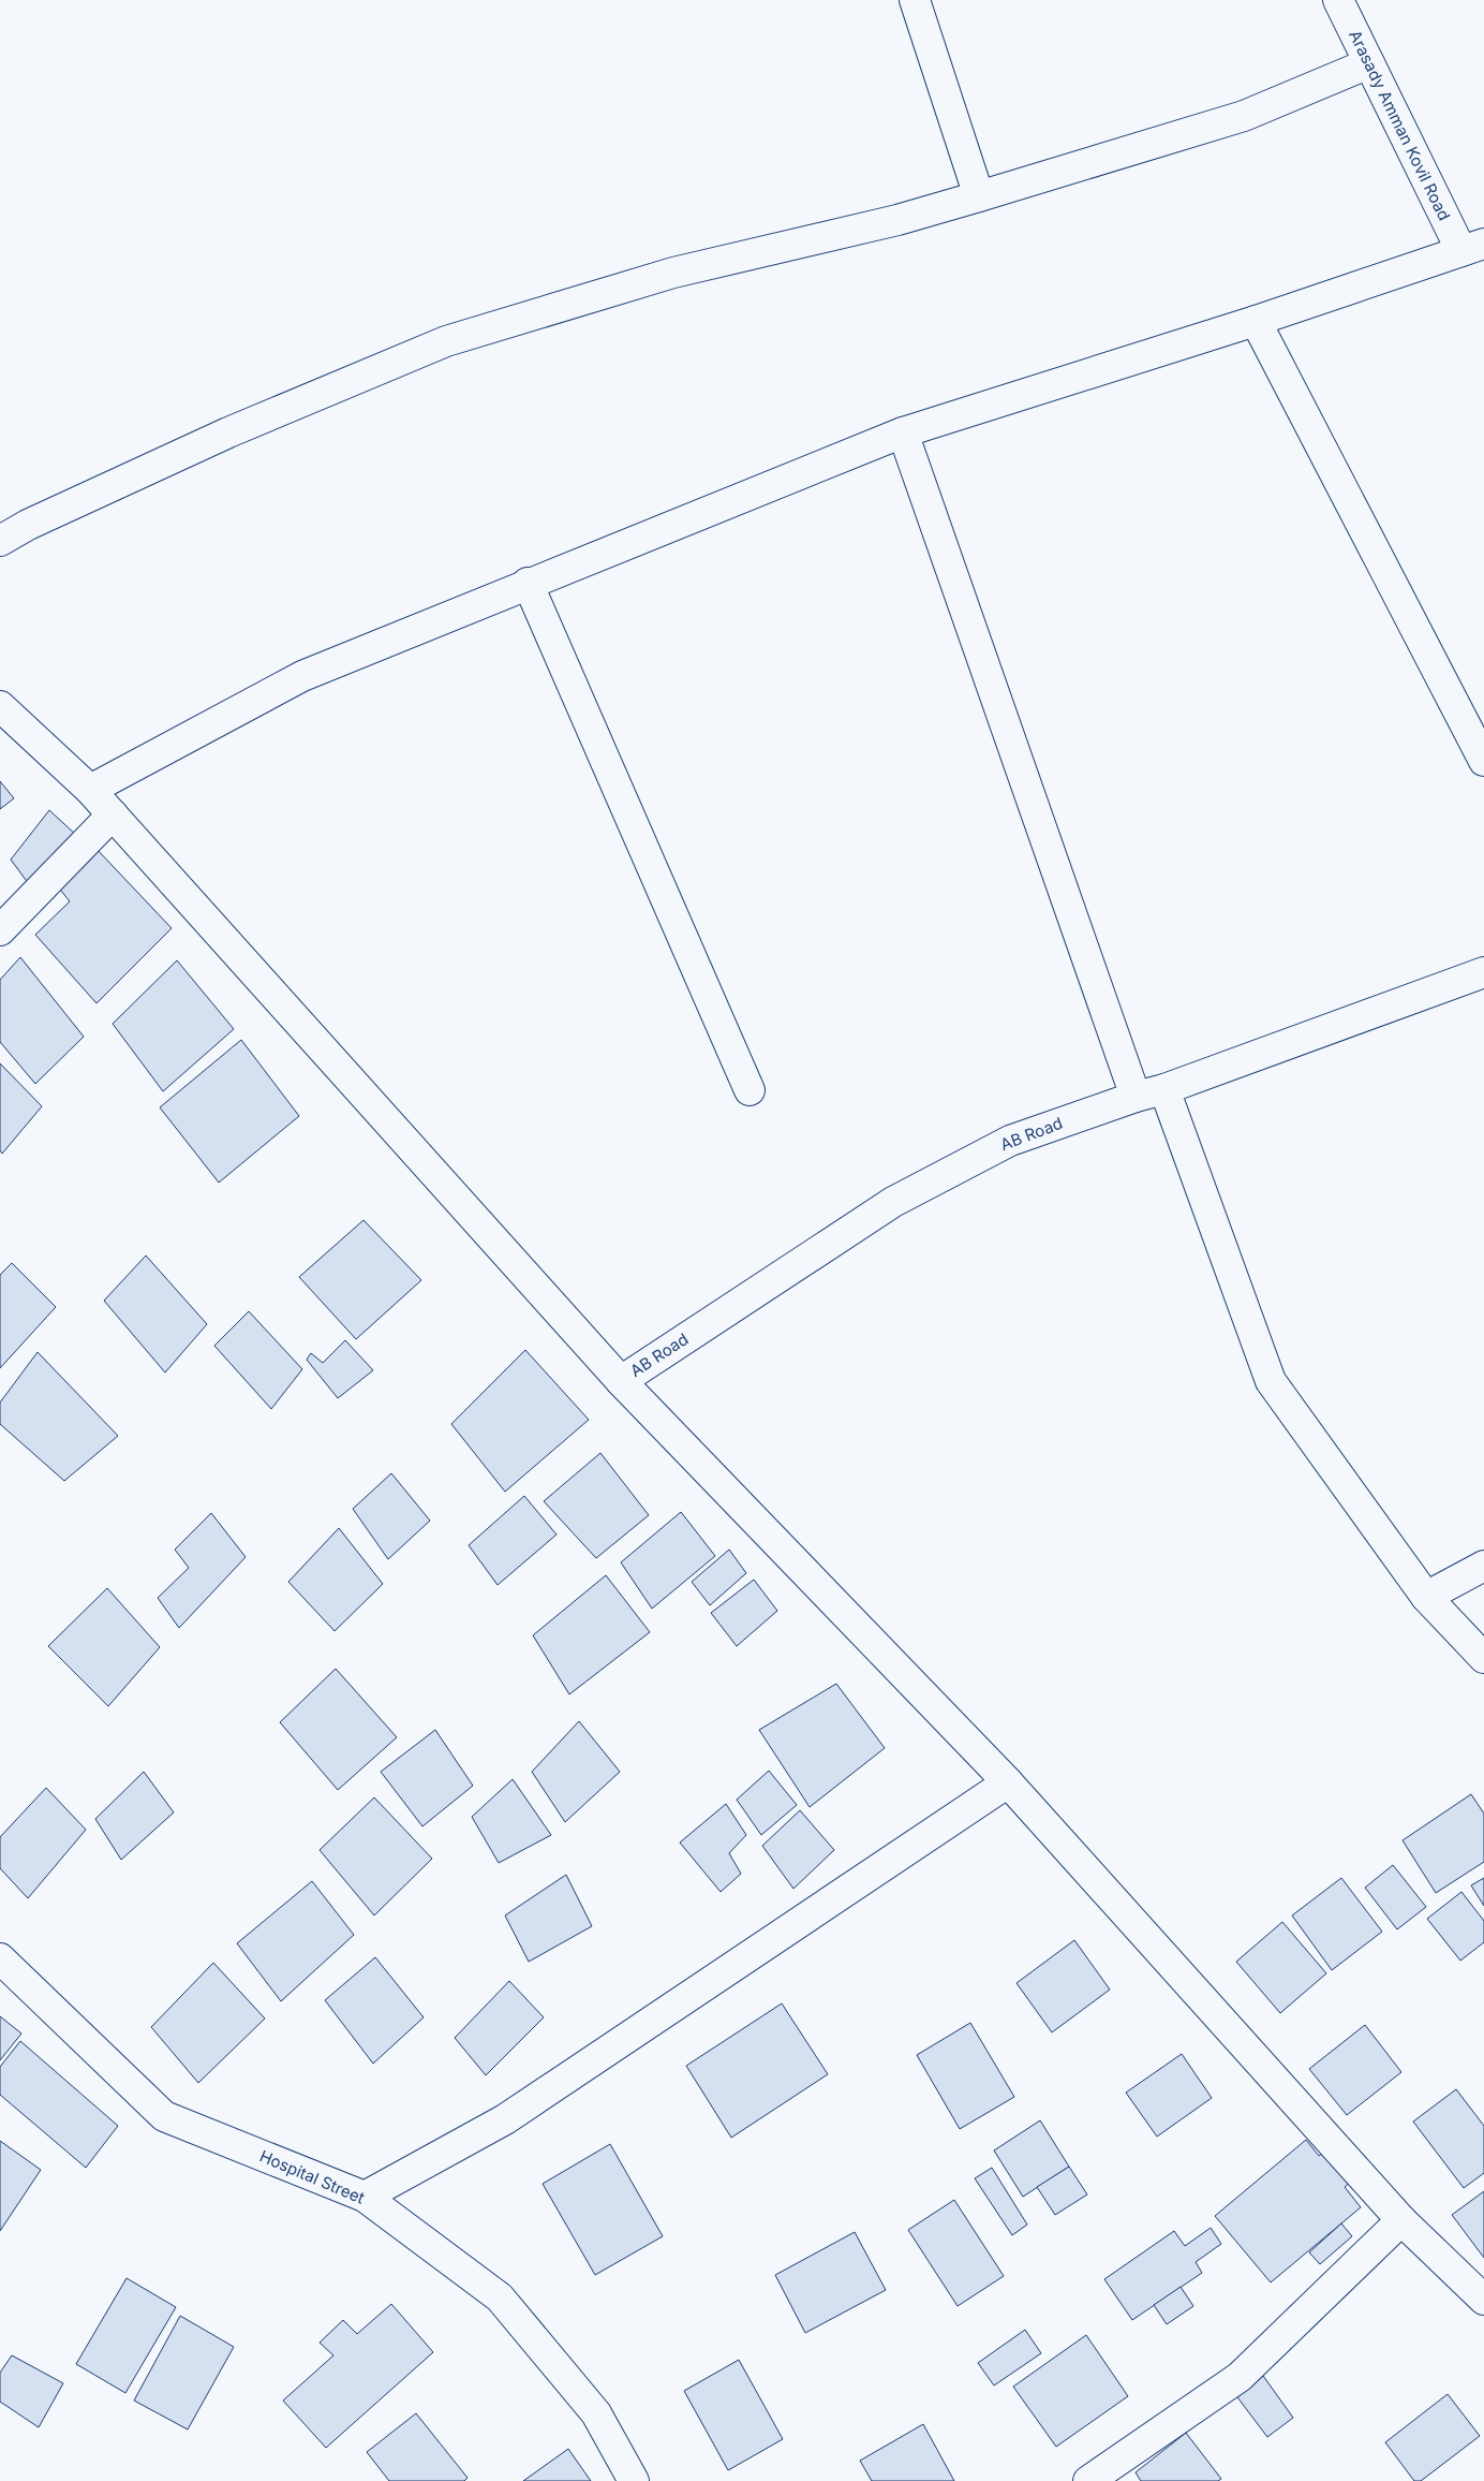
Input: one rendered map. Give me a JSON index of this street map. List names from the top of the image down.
{
  "streets": {
    "street": ["Arasady Amman Kovil Road", "AB Road", "Hospital Street"]
  }
}
